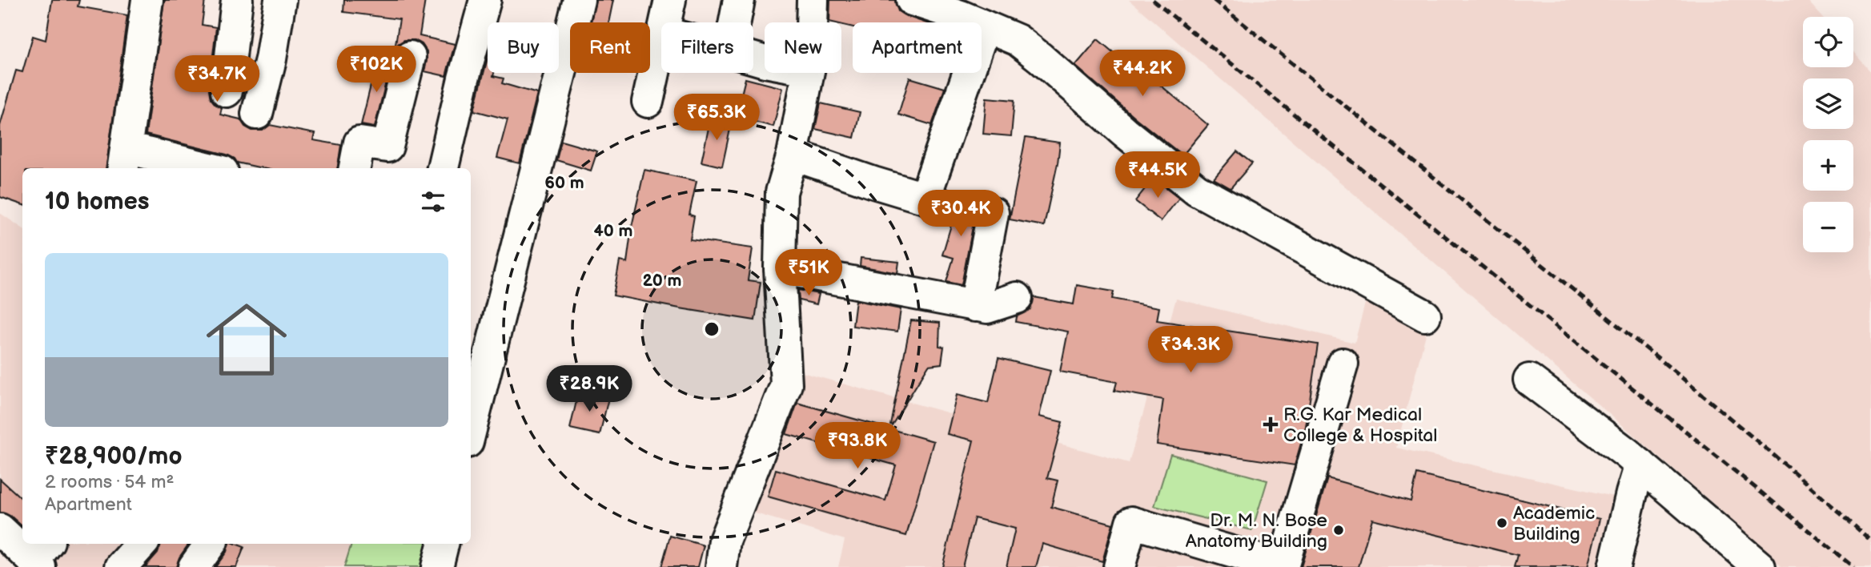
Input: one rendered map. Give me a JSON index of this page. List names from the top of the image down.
{
  "places": {
    "health": ["R.G. Kar Medical College & Hospital"],
    "other": ["Academic Building", "Dr. M. N. Bose Anatomy Building"]
  },
  "page": {
    "map_buttons": ["+", "−"],
    "chip": [
      "Buy",
      "Rent",
      "Filters",
      "New",
      "Apartment"
    ],
    "price": [
      "₹102K",
      "₹44.2K",
      "₹34.7K",
      "₹65.3K",
      "₹44.5K",
      "₹30.4K",
      "₹51K",
      "₹34.3K",
      "₹28.9K",
      "₹93.8K"
    ],
    "heading": "10 homes",
    "list": [
      {
        "name": "₹28,900/mo",
        "note": "2 rooms · 54 m² · Apartment"
      }
    ]
  },
  "rings": ["60 m", "40 m", "20 m"]
}
